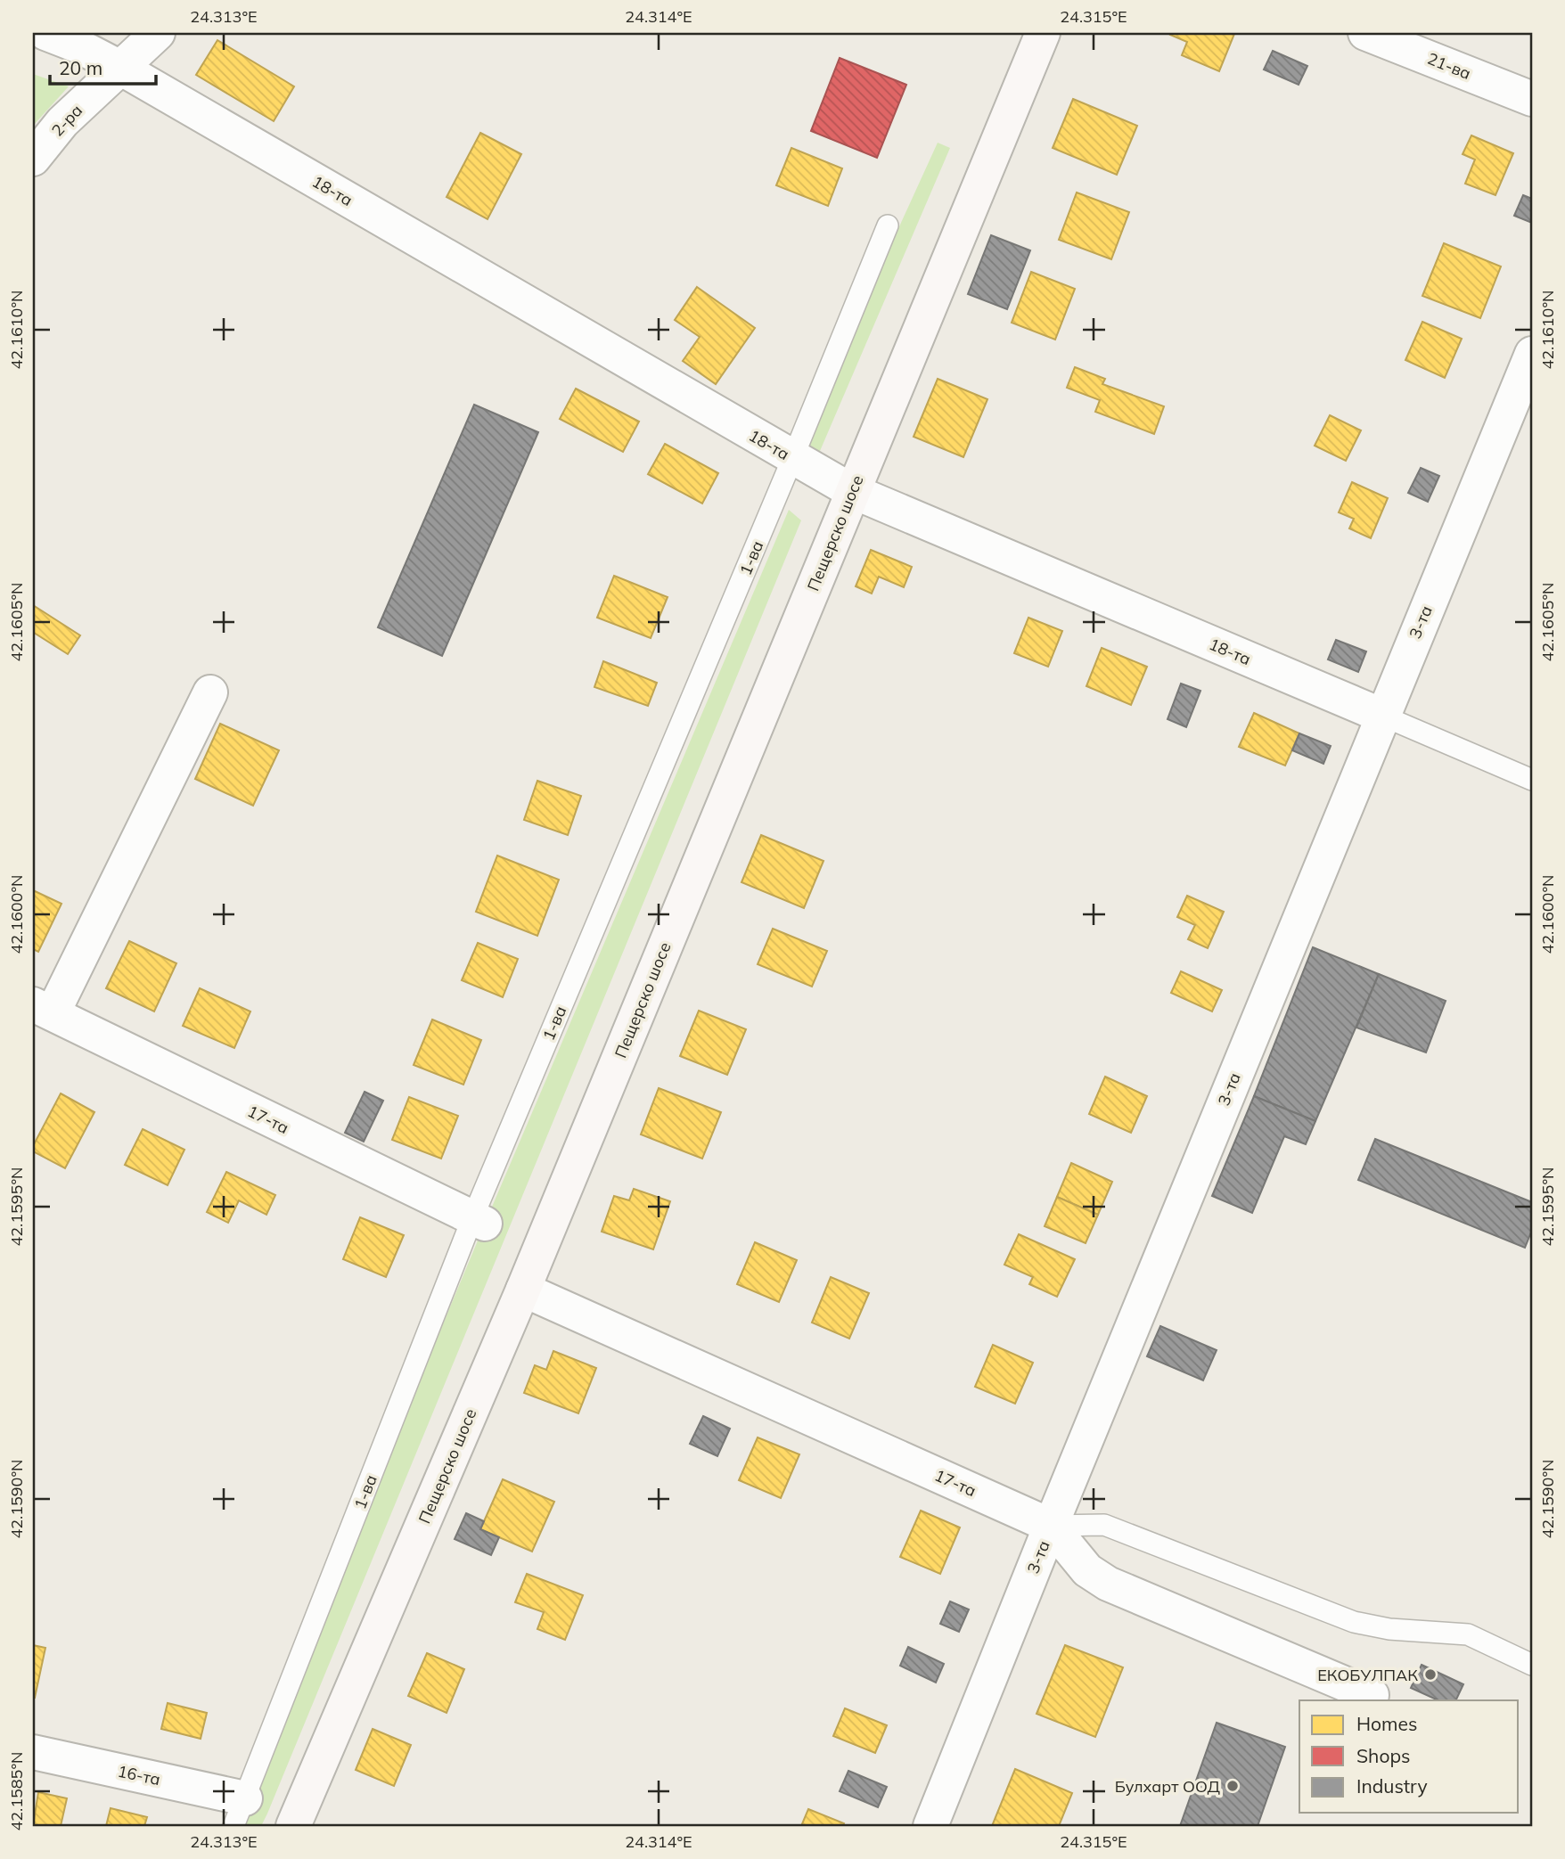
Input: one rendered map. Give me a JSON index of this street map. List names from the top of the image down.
{
  "streets": {
    "main road": ["Пещерско шосе"],
    "street": [
      "21-ва",
      "2-ра",
      "18-та",
      "3-та",
      "17-та",
      "16-та"
    ],
    "lane": ["1-ва"]
  },
  "crossings": [
    ["2-ра", "18-та"],
    ["18-та", "Пещерско шосе"],
    ["18-та", "1-ва"],
    ["18-та", "3-та"],
    ["Пещерско шосе", "17-та"],
    ["1-ва", "17-та"],
    ["1-ва", "16-та"],
    ["3-та", "17-та"]
  ],
  "places": ["ЕКОБУЛПАК", "Булхарт ООД"],
  "legend": ["Homes", "Shops", "Industry"],
  "scale_bar": "20 m",
  "coordinates": [
    "24.313°E",
    "24.314°E",
    "24.315°E",
    "42.1610°N",
    "42.1605°N",
    "42.1600°N",
    "42.1595°N",
    "42.1590°N",
    "42.1585°N"
  ]
}
